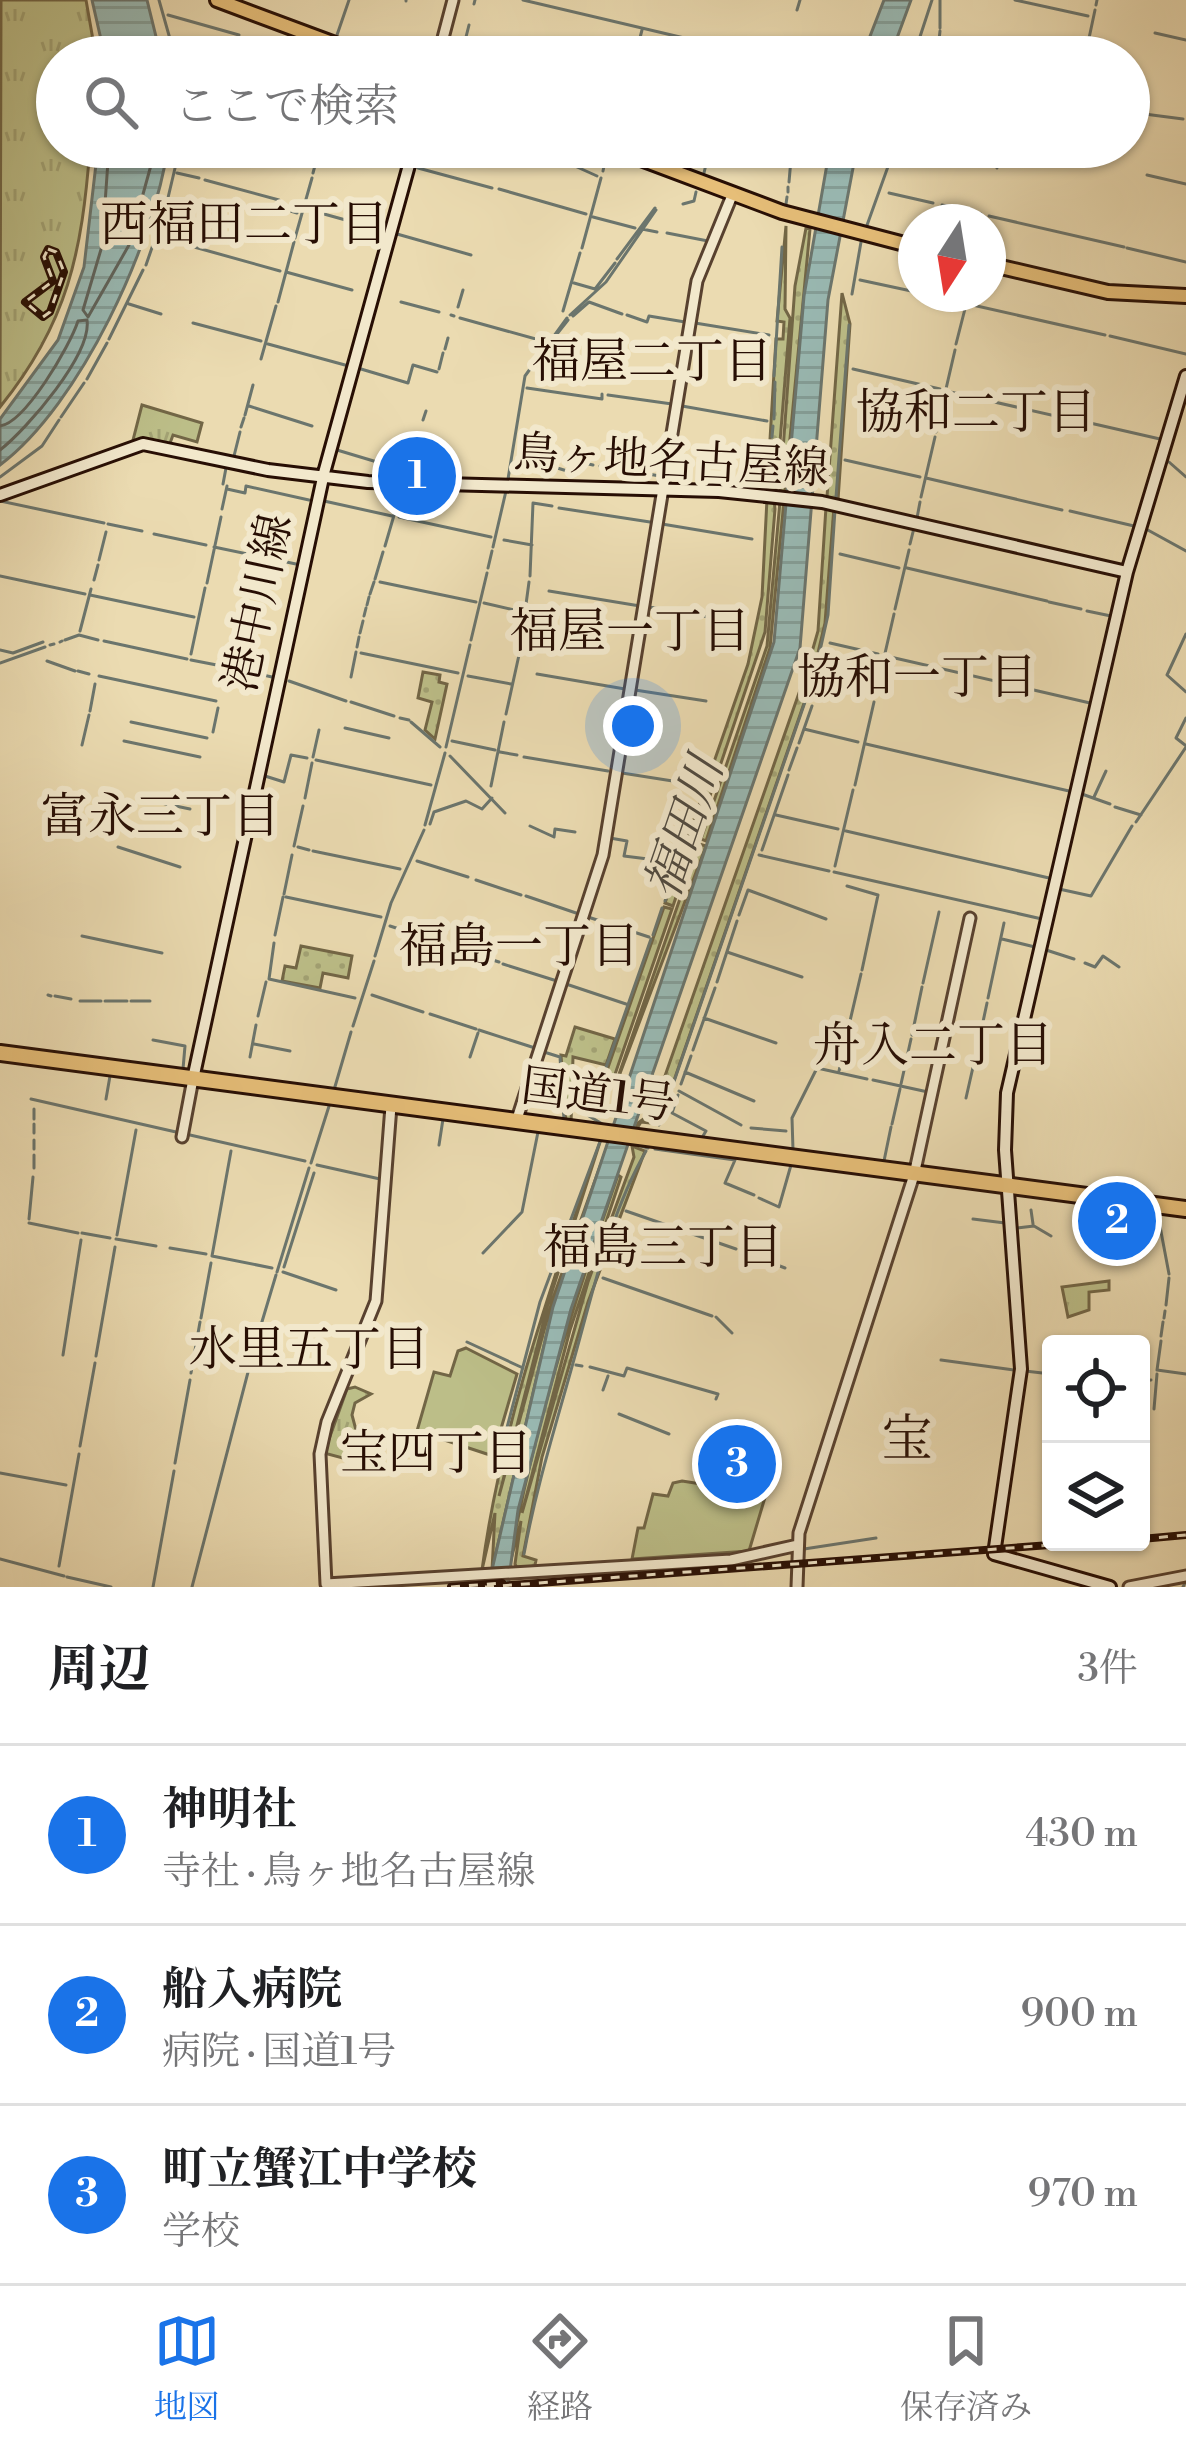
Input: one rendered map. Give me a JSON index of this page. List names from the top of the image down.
{
  "streets": {
    "highway": ["国道1号"],
    "main road": ["鳥ヶ地名古屋線", "港中川線"]
  },
  "crossings": [
    ["鳥ヶ地名古屋線", "港中川線"],
    ["港中川線", "国道1号"]
  ],
  "districts": [
    "西福田二丁目",
    "福屋二丁目",
    "協和二丁目",
    "福屋一丁目",
    "協和一丁目",
    "富永三丁目",
    "福島一丁目",
    "舟入二丁目",
    "福島三丁目",
    "水里五丁目",
    "宝",
    "宝四丁目"
  ],
  "water": ["福田川"],
  "north": "bottom",
  "page": {
    "search": "ここで検索",
    "pins": ["1", "2", "3"],
    "heading": ["周辺", "3件"],
    "list": [
      {
        "mark": "1",
        "name": "神明社",
        "note": "寺社 · 鳥ヶ地名古屋線",
        "value": "430 m"
      },
      {
        "mark": "2",
        "name": "船入病院",
        "note": "病院 · 国道1号",
        "value": "900 m"
      },
      {
        "mark": "3",
        "name": "町立蟹江中学校",
        "note": "学校",
        "value": "970 m"
      }
    ],
    "nav": ["地図", "経路", "保存済み"]
  }
}
